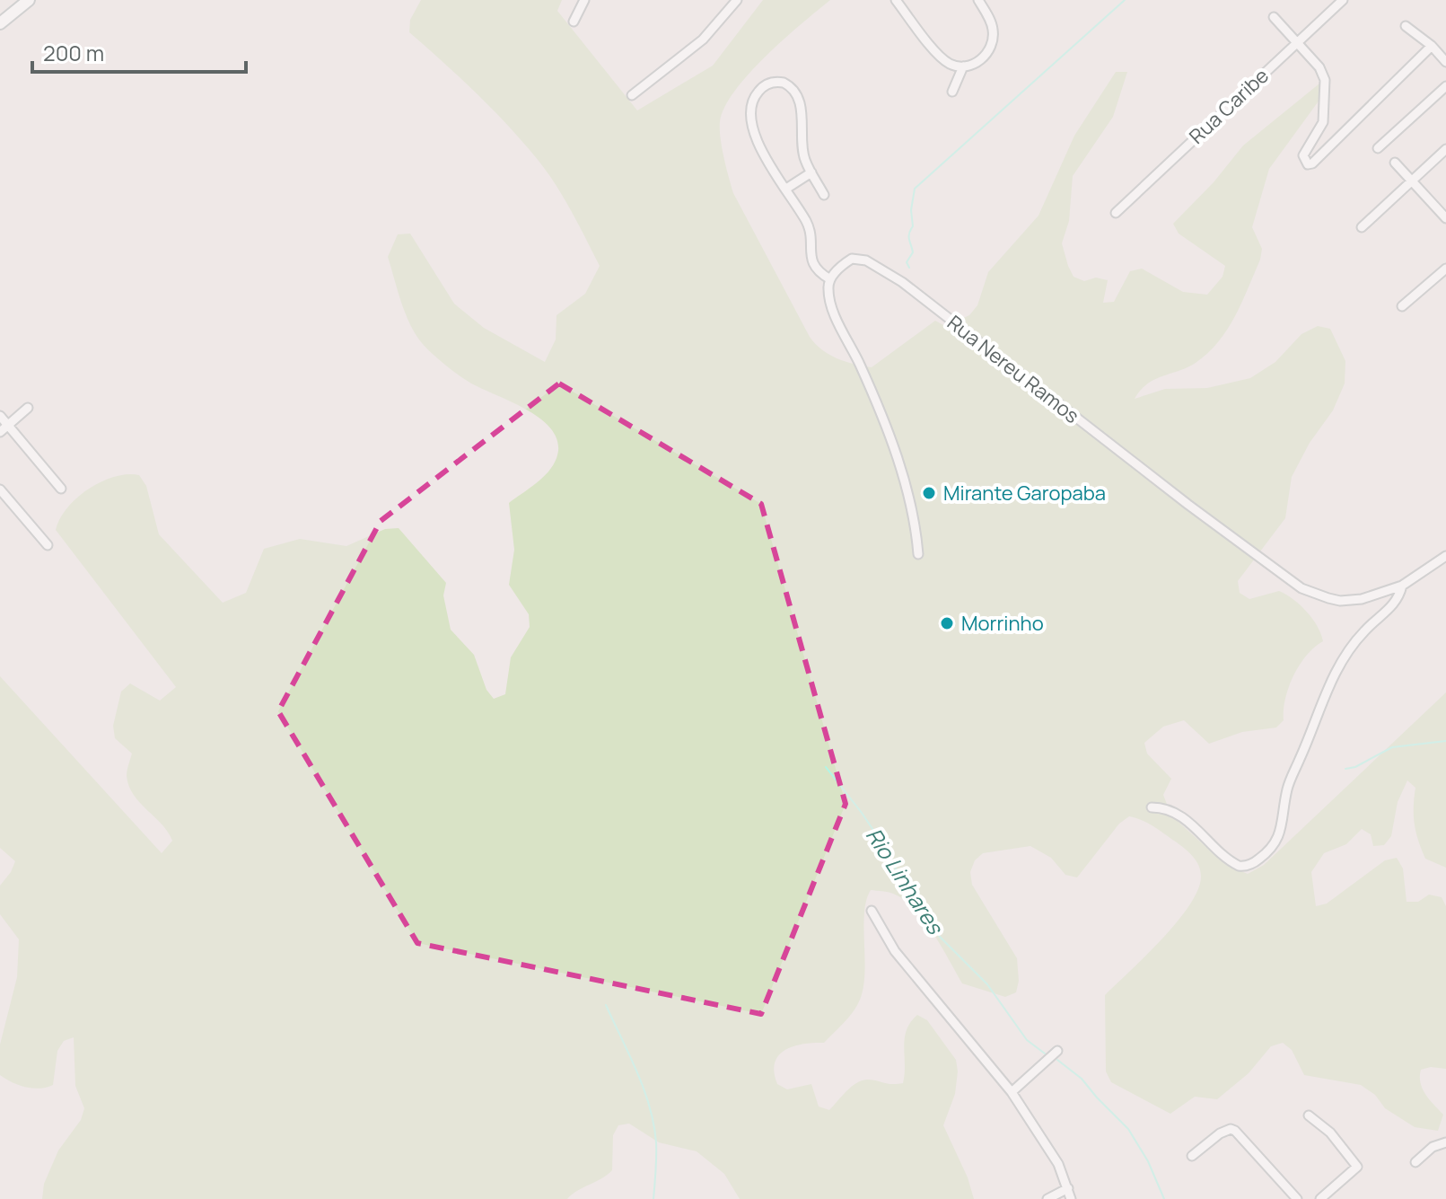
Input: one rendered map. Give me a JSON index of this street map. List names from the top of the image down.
{
  "streets": {
    "street": ["Rua Caribe", "Rua Nereu Ramos"]
  },
  "water": ["Rio Linhares"],
  "places": ["Mirante Garopaba", "Morrinho"],
  "scale_bar": "200 m"
}
